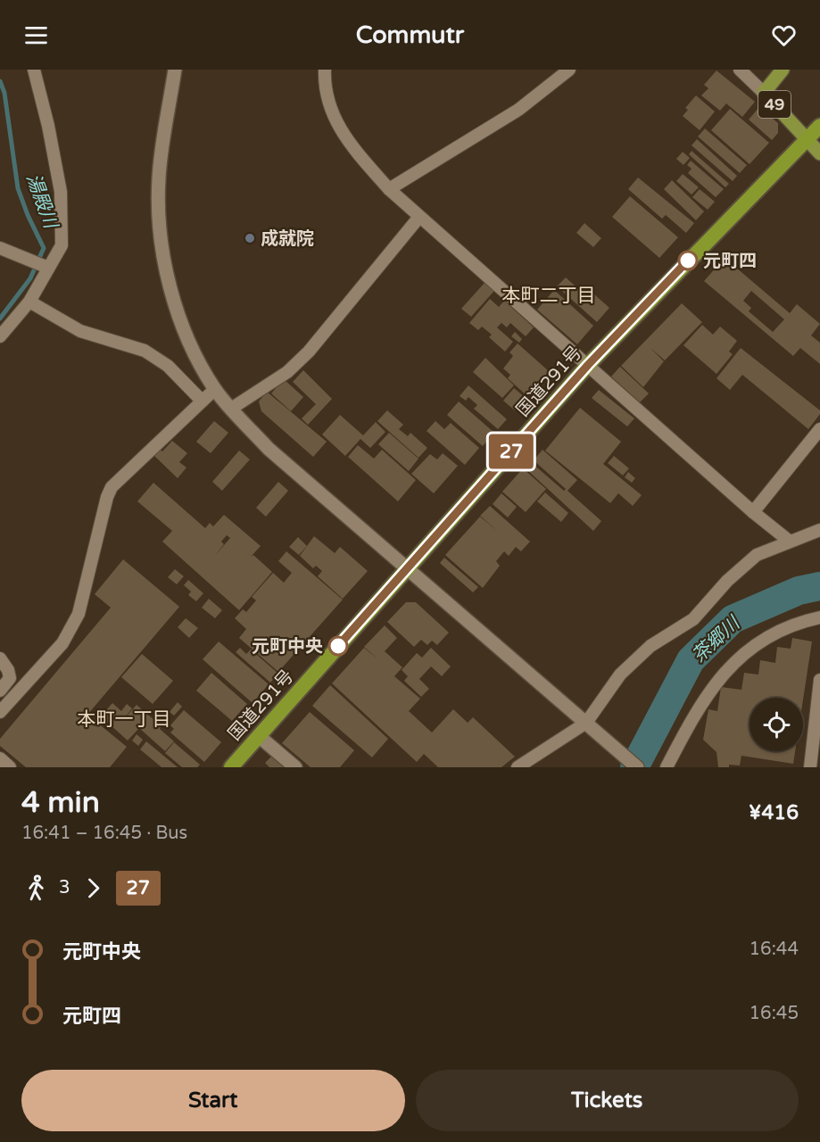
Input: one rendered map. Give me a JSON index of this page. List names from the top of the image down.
{
  "streets": {
    "highway": ["国道291号"],
    "main road": ["49"]
  },
  "crossings": [
    ["49", "国道291号"]
  ],
  "districts": ["本町二丁目", "本町一丁目"],
  "water": ["湯殿川", "茶郷川"],
  "places": ["成就院", "元町四", "元町中央"],
  "lines": ["bus line 27"],
  "page": {
    "header": "Commutr",
    "on_map": "27",
    "heading": ["4 min", "16:41 – 16:45 · Bus", "¥416"],
    "legs": ["3", "27"],
    "list": [
      {
        "name": "元町中央",
        "value": "16:44"
      },
      {
        "name": "元町四",
        "value": "16:45"
      }
    ],
    "buttons": ["Start", "Tickets"]
  }
}
